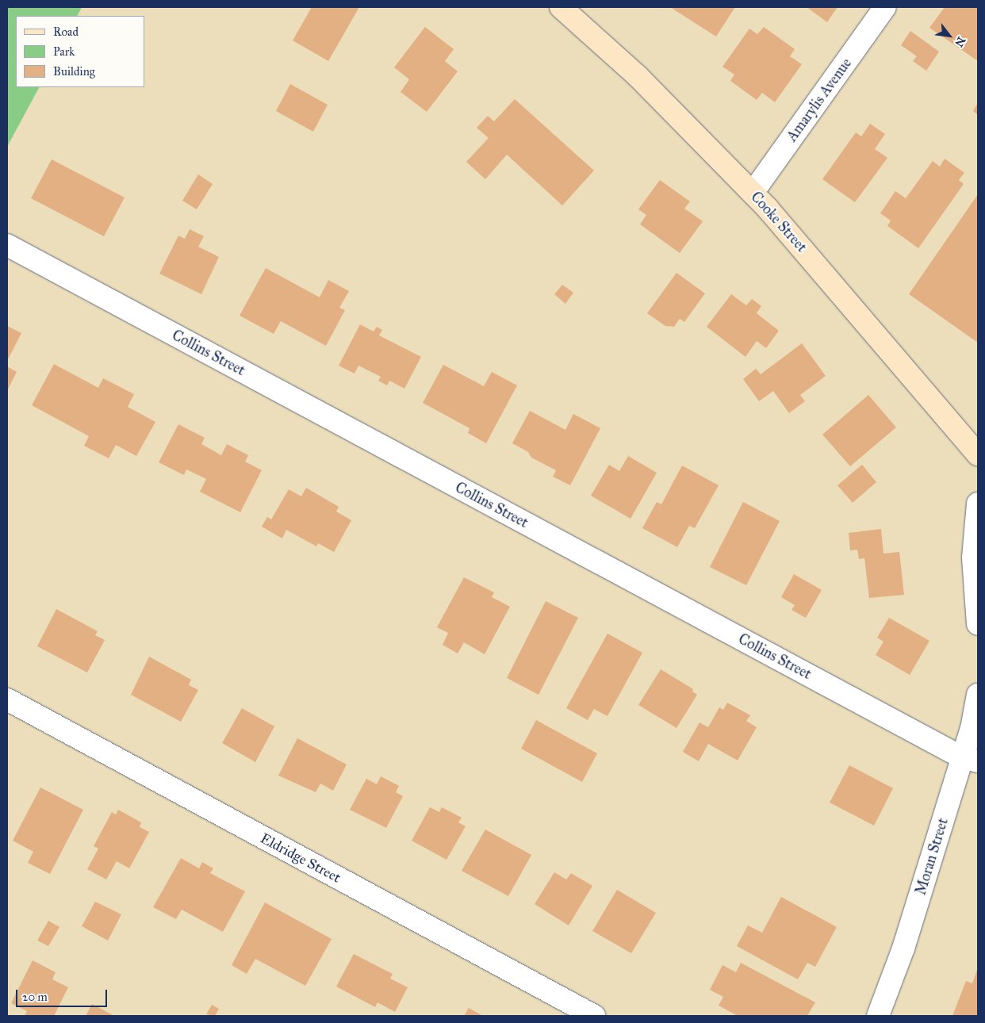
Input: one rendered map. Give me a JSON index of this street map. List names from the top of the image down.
{
  "streets": {
    "main road": ["Cooke Street"],
    "street": [
      "Amarylis Avenue",
      "Collins Street",
      "Moran Street",
      "Eldridge Street"
    ]
  },
  "crossings": [
    ["Amarylis Avenue", "Cooke Street"],
    ["Collins Street", "Moran Street"]
  ],
  "legend": ["Road", "Park", "Building"],
  "scale_bar": "20 m",
  "north": "bottom right"
}
